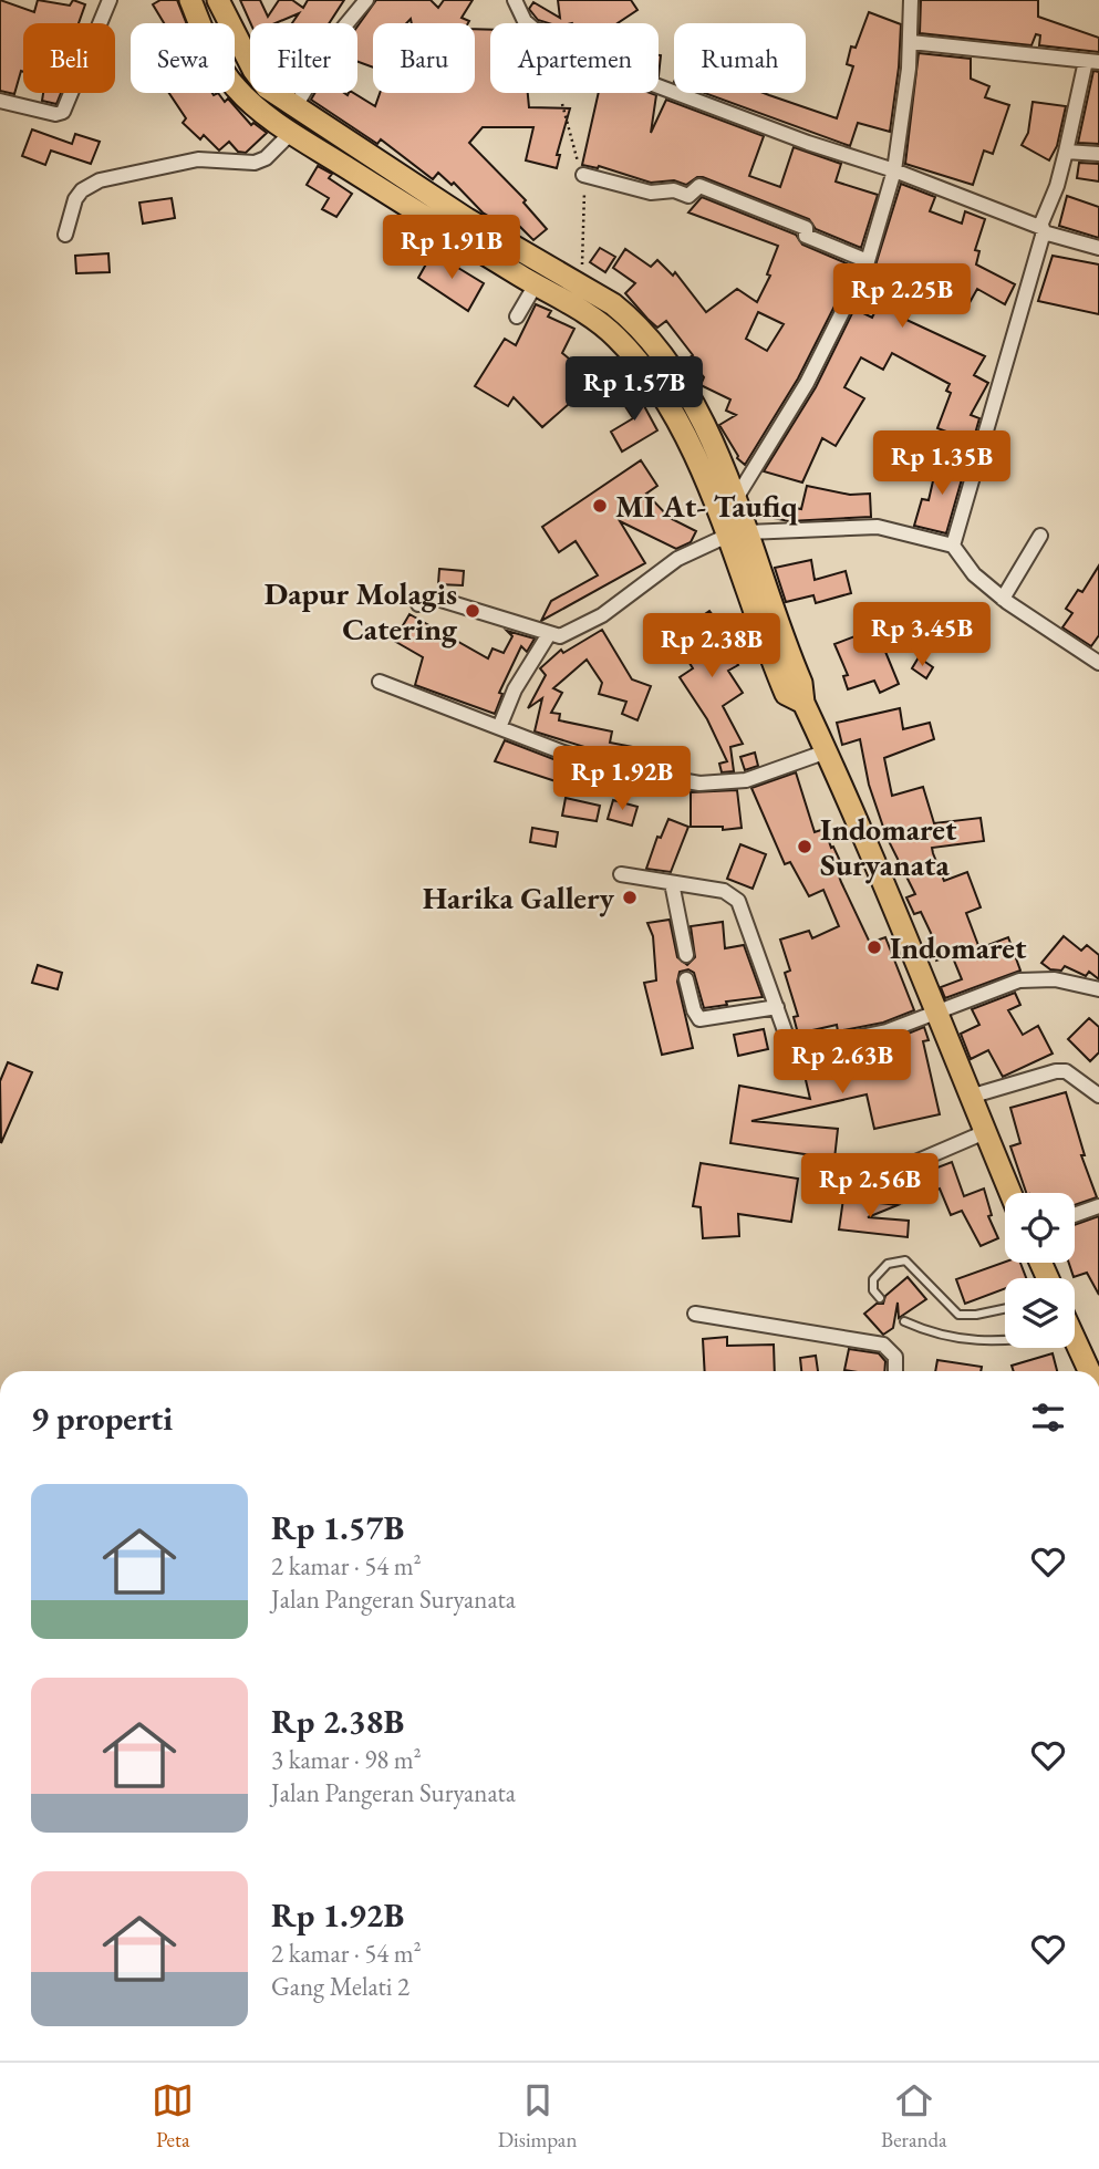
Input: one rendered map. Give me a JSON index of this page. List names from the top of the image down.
{
  "places": [
    "MI At- Taufiq",
    "Dapur Molagis Catering",
    "Indomaret Suryanata",
    "Harika Gallery",
    "Indomaret"
  ],
  "page": {
    "chip": [
      "Beli",
      "Sewa",
      "Filter",
      "Baru",
      "Apartemen",
      "Rumah"
    ],
    "price": [
      "Rp 1.91B",
      "Rp 2.25B",
      "Rp 1.57B",
      "Rp 1.35B",
      "Rp 3.45B",
      "Rp 2.38B",
      "Rp 1.92B",
      "Rp 2.63B",
      "Rp 2.56B"
    ],
    "heading": "9 properti",
    "list": [
      {
        "name": "Rp 1.57B",
        "note": "2 kamar · 54 m² · Jalan Pangeran Suryanata"
      },
      {
        "name": "Rp 2.38B",
        "note": "3 kamar · 98 m² · Jalan Pangeran Suryanata"
      },
      {
        "name": "Rp 1.92B",
        "note": "2 kamar · 54 m² · Gang Melati 2"
      }
    ],
    "tabs": ["Peta", "Disimpan", "Beranda"]
  }
}
